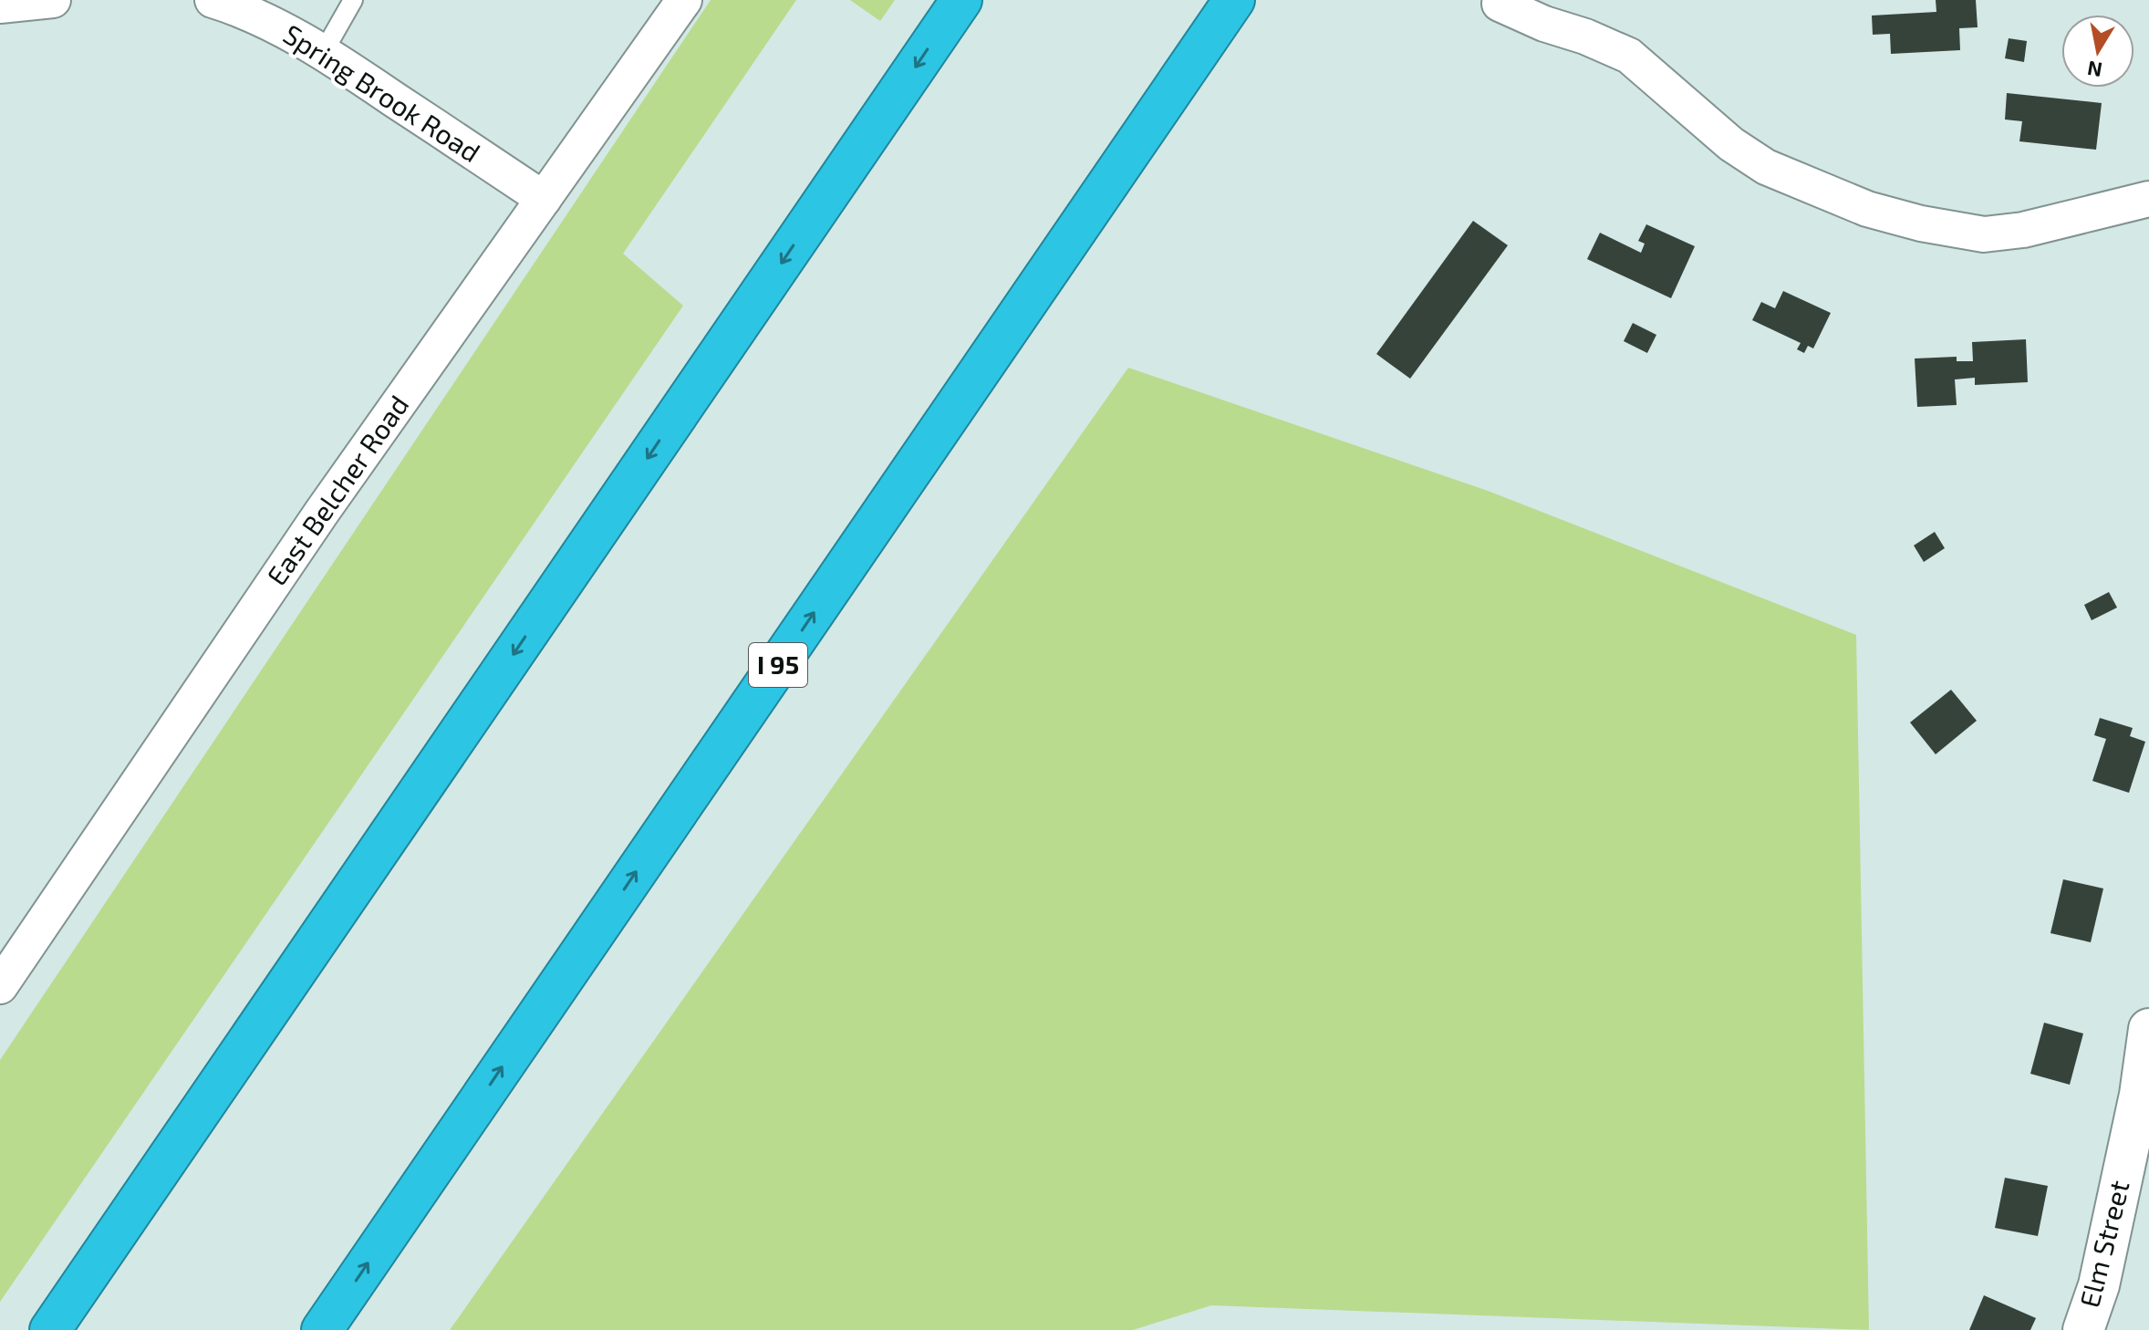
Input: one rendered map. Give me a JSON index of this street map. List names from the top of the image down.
{
  "streets": {
    "highway": ["I 95"],
    "street": ["Spring Brook Road", "East Belcher Road", "Elm Street"]
  },
  "crossings": [
    ["Spring Brook Road", "East Belcher Road"]
  ],
  "north": "bottom"
}
